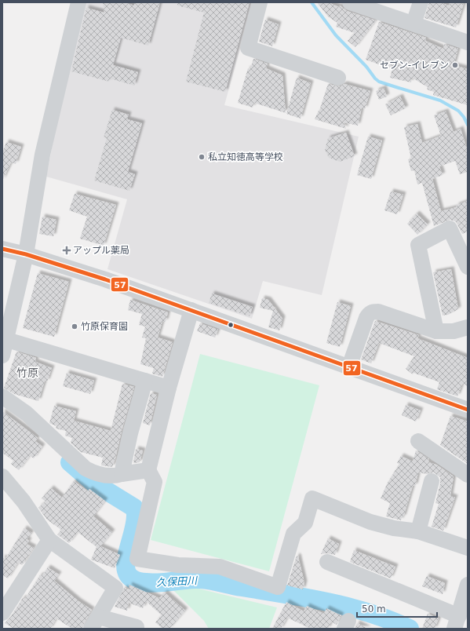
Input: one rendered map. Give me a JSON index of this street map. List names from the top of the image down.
{
  "districts": ["竹原"],
  "water": ["久保田川"],
  "places": {
    "other": ["セブン-イレブン", "私立知徳高等学校", "竹原保育園"],
    "health": ["アップル薬局"]
  },
  "lines": ["transit line 57"],
  "scale_bar": "50 m"
}
